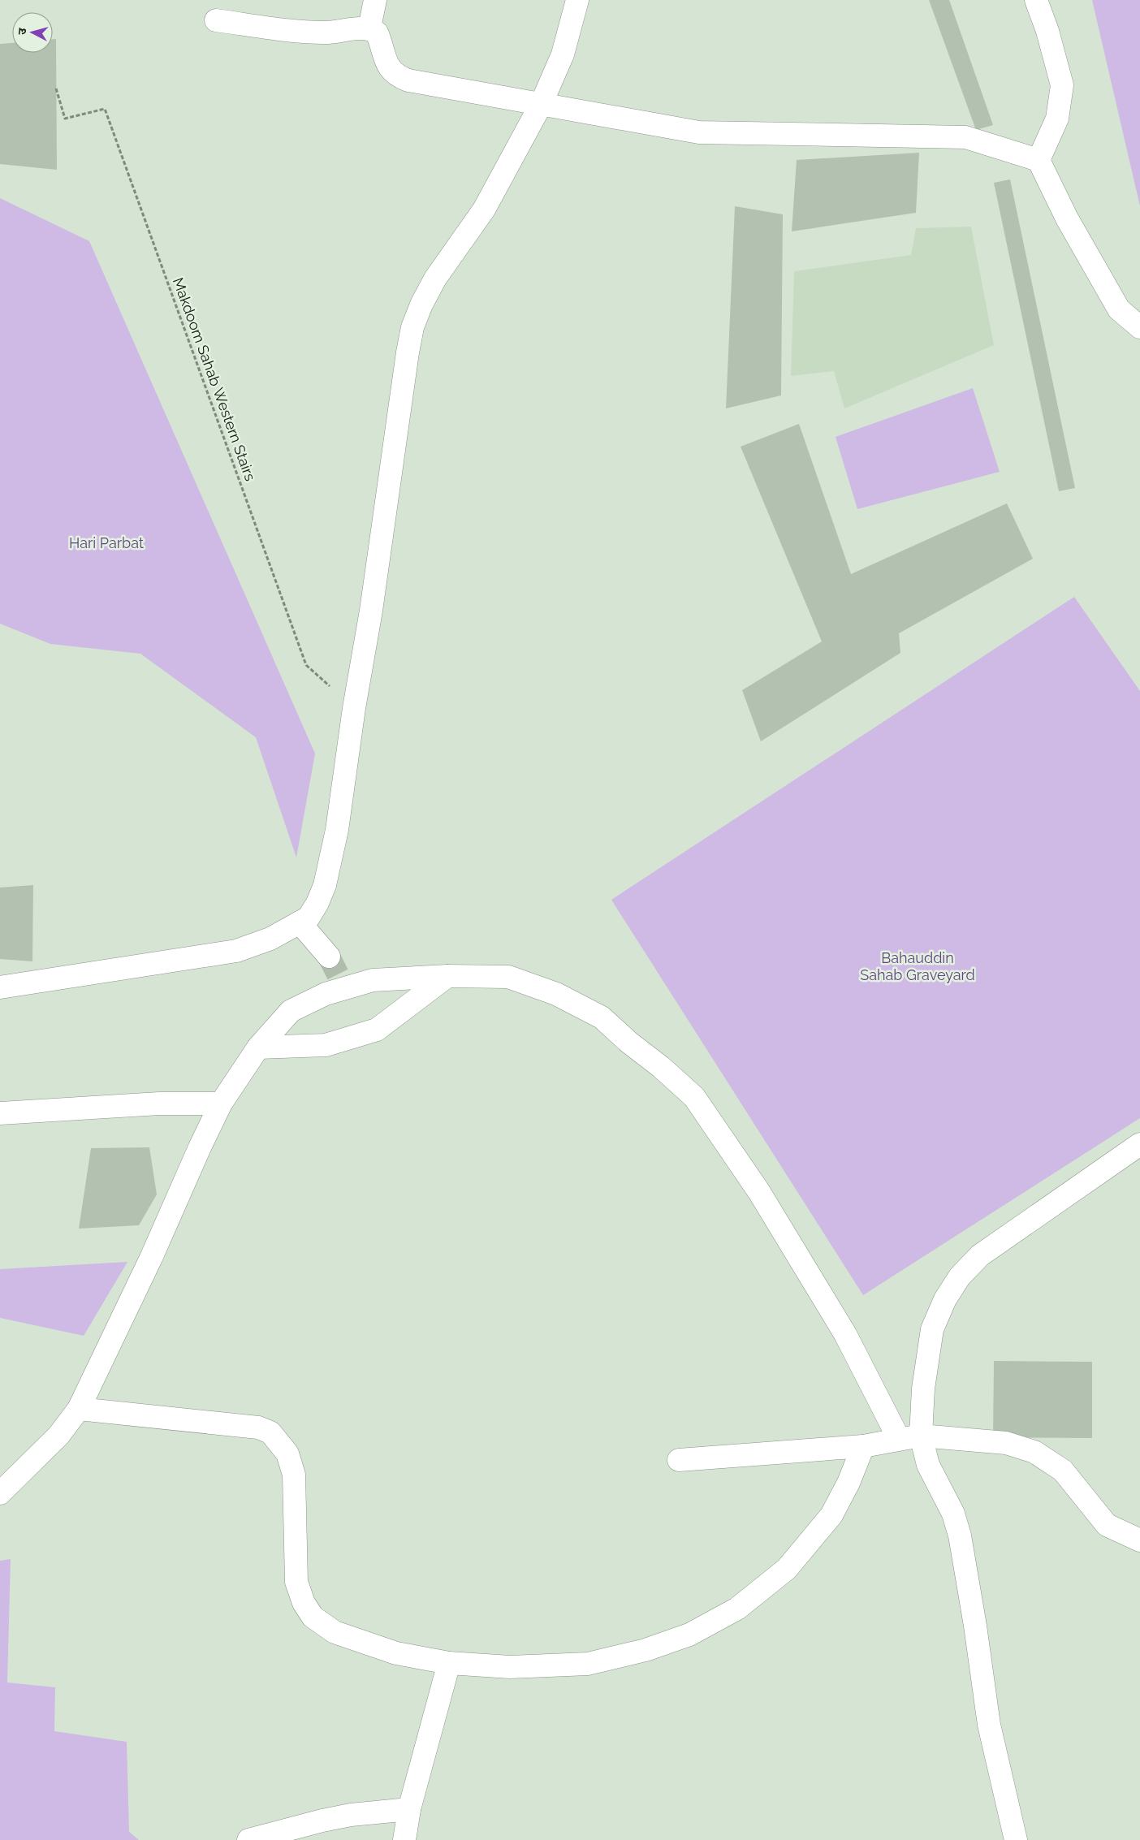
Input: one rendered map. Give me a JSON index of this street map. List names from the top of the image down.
{
  "streets": {
    "path": ["Makdoom Sahab Western Stairs"]
  },
  "parks": ["Hari Parbat", "Bahauddin Sahab Graveyard"],
  "north": "left"
}
